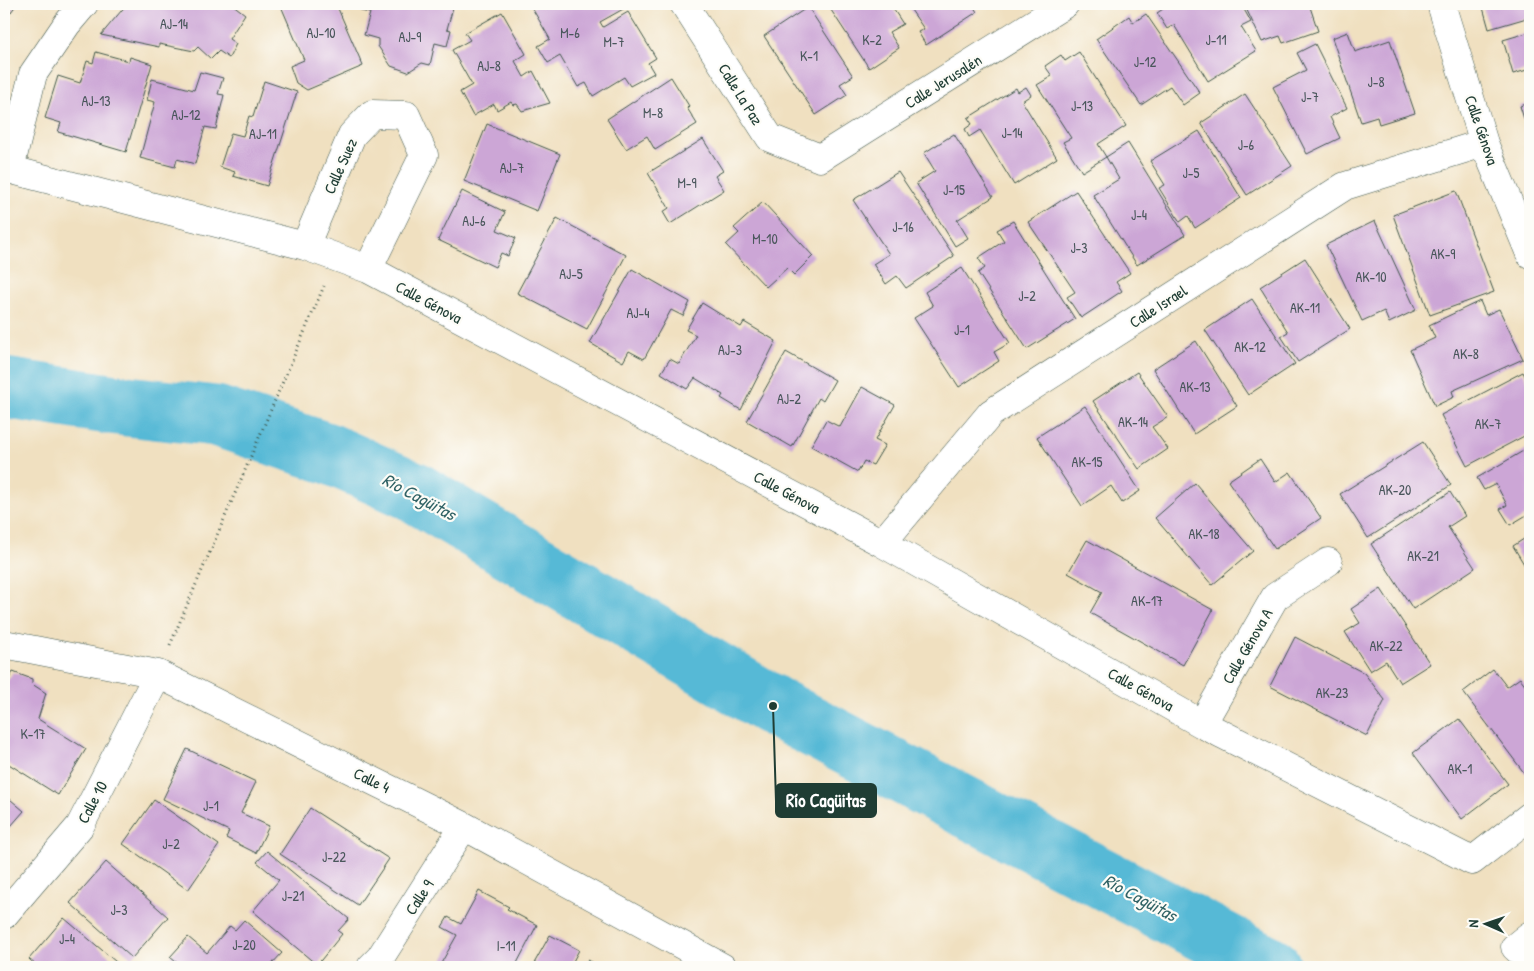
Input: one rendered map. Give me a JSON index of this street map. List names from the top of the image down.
{
  "streets": {
    "street": [
      "Calle Jerusalén",
      "Calle La Paz",
      "Calle Génova",
      "Calle Suez",
      "Calle Israel",
      "Calle Génova A",
      "Calle 4",
      "Calle 10",
      "Calle 9"
    ]
  },
  "crossings": [
    ["Calle Jerusalén", "Calle La Paz"],
    ["Calle Génova", "Calle Suez"],
    ["Calle Génova", "Calle Israel"],
    ["Calle Génova", "Calle Génova A"],
    ["Calle 4", "Calle 10"],
    ["Calle 4", "Calle 9"]
  ],
  "water": ["Río Cagüitas"],
  "places": ["Río Cagüitas"],
  "house_numbers": [
    "AJ-14",
    "AJ-10",
    "M-6",
    "AJ-9",
    "K-2",
    "J-11",
    "M-7",
    "K-1",
    "J-12",
    "AJ-8",
    "J-8",
    "J-7",
    "AJ-13",
    "J-13",
    "M-8",
    "AJ-12",
    "J-14",
    "AJ-11",
    "J-6",
    "AJ-7",
    "J-5",
    "M-9",
    "J-15",
    "J-4",
    "AJ-6",
    "J-16",
    "M-10",
    "J-3",
    "AK-9",
    "AJ-5",
    "AK-10",
    "J-2",
    "AK-11",
    "AJ-4",
    "J-1",
    "AK-12",
    "AJ-3",
    "AK-8",
    "AK-13",
    "AJ-2",
    "AK-14",
    "AK-7",
    "AK-15",
    "AK-20",
    "AK-18",
    "AK-21",
    "AK-17",
    "AK-22",
    "AK-23",
    "K-17",
    "AK-1",
    "J-1",
    "J-2",
    "J-22",
    "J-21",
    "J-3",
    "J-4",
    "J-20",
    "I-11"
  ],
  "north": "left"
}
